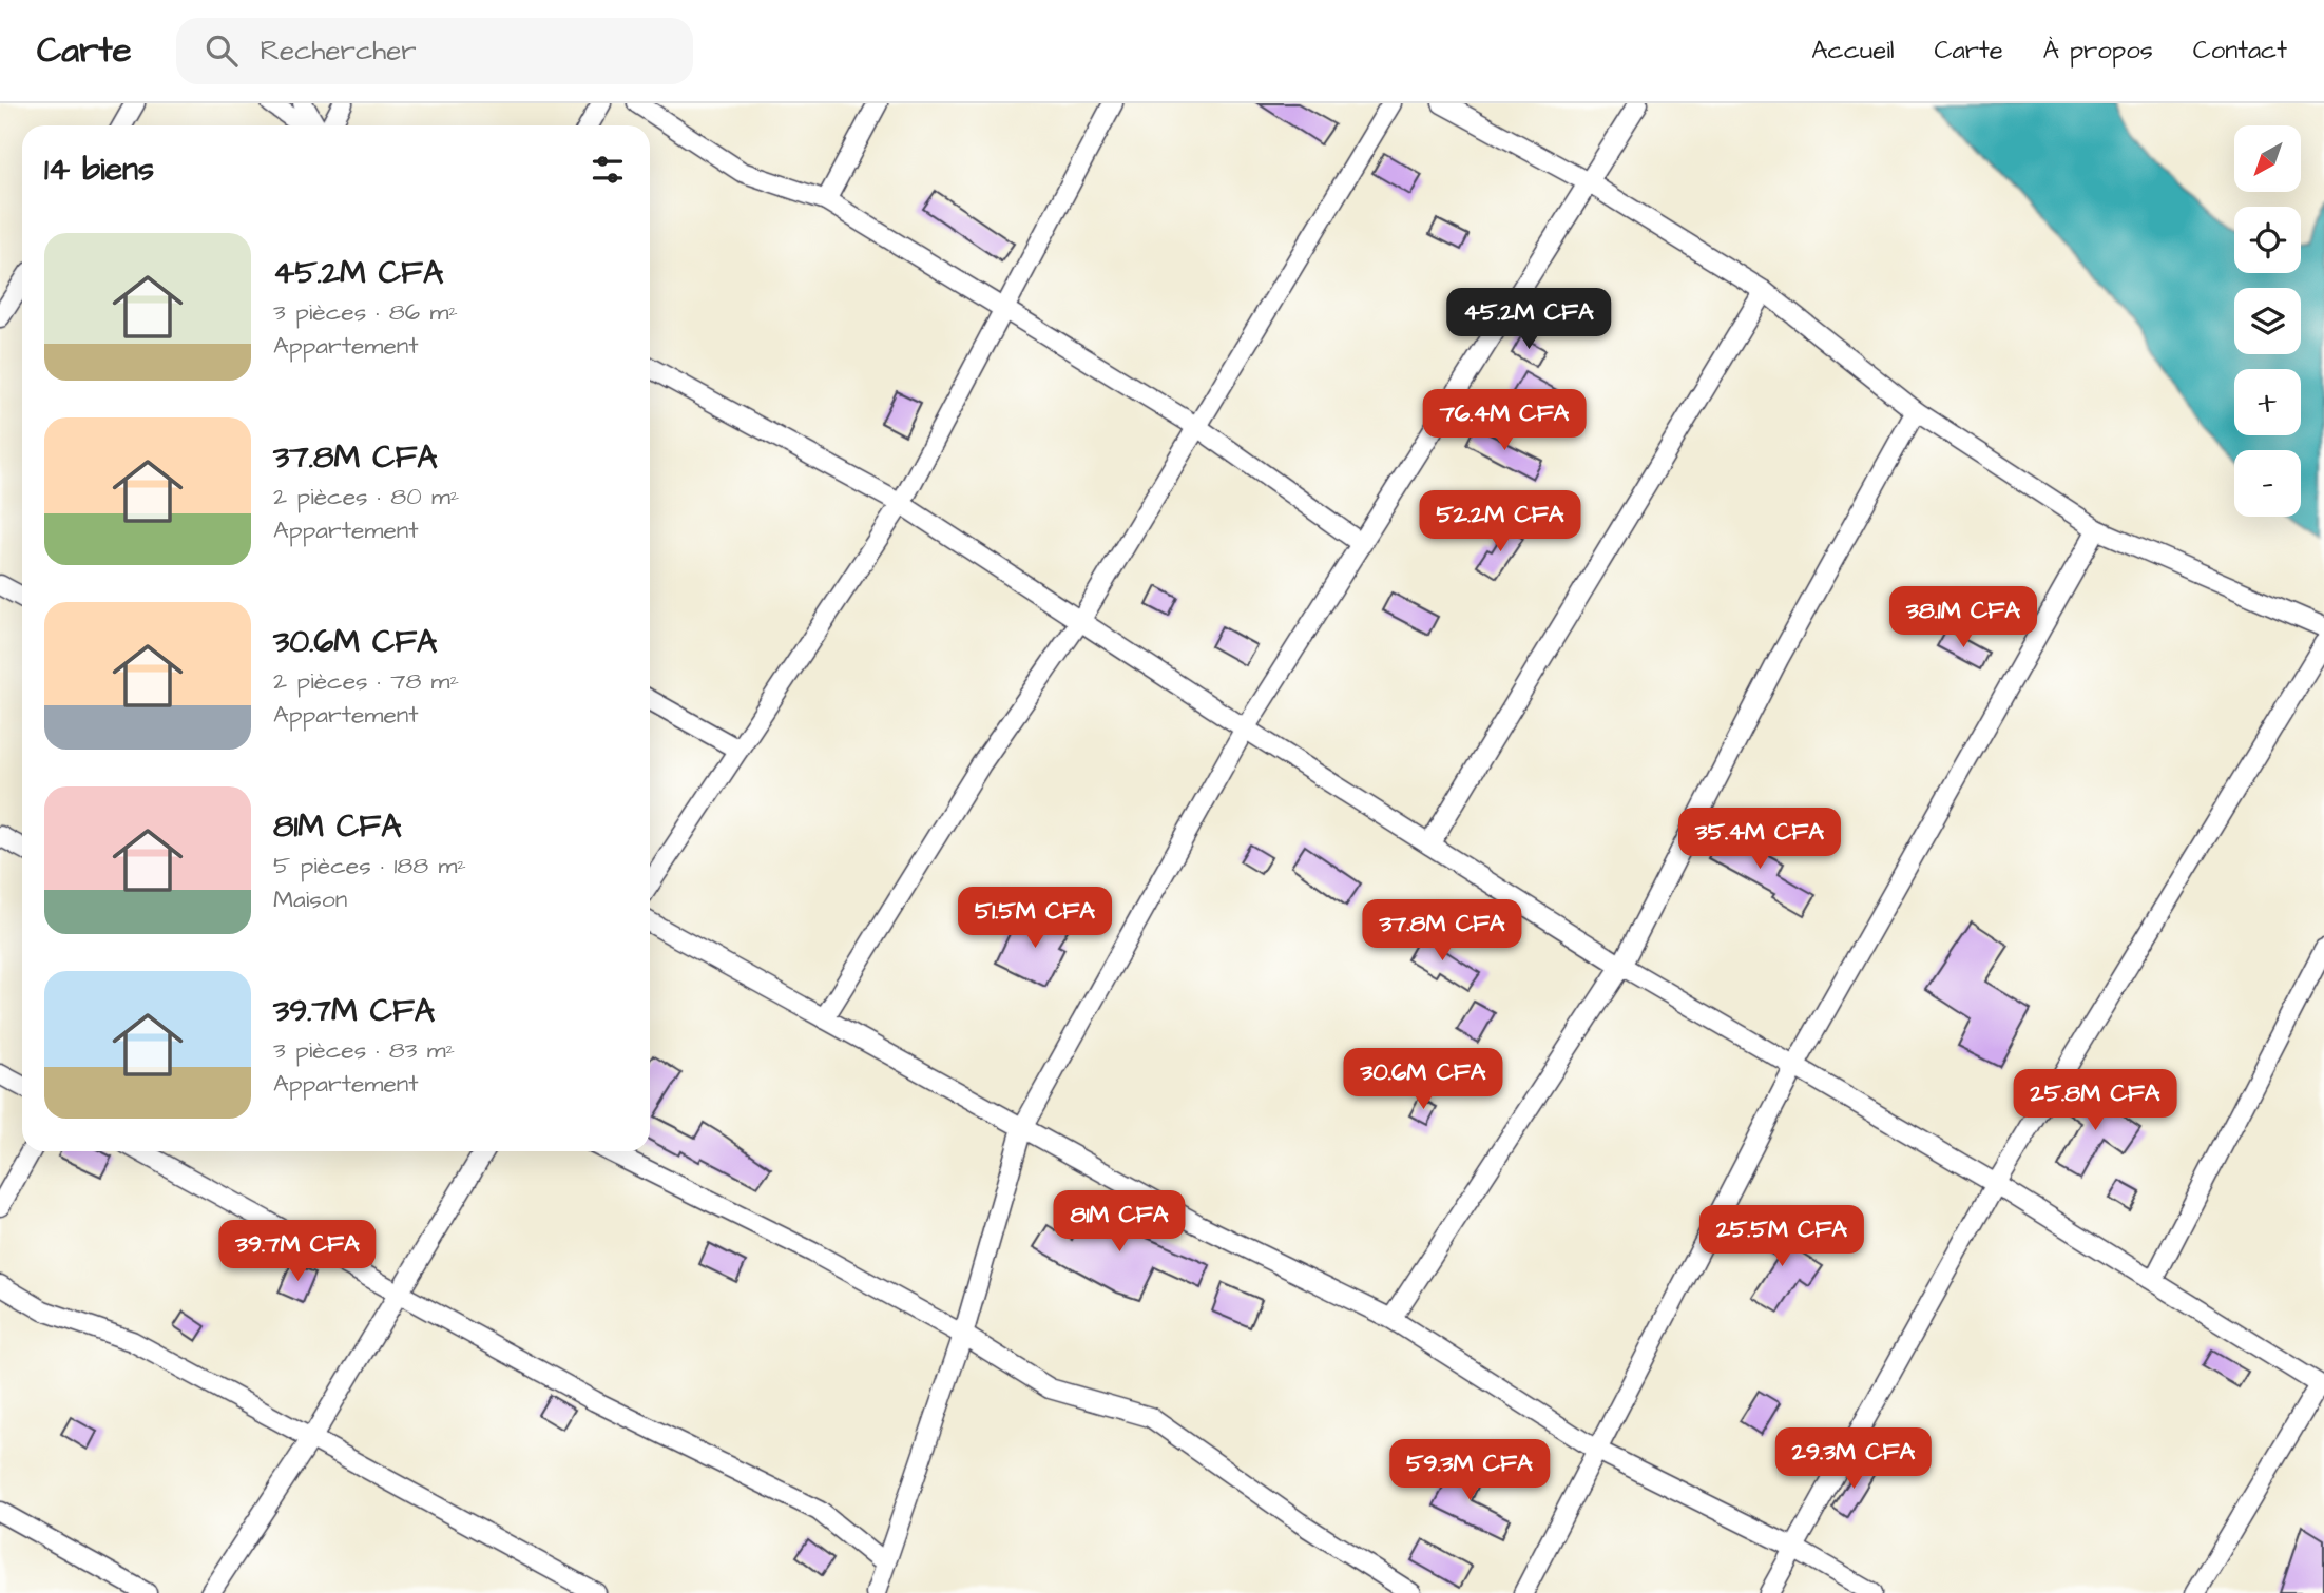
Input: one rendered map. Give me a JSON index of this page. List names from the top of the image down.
{
  "north": "bottom left",
  "page": {
    "header": "Carte",
    "search": "Rechercher",
    "nav": [
      "Accueil",
      "Carte",
      "À propos",
      "Contact"
    ],
    "map_buttons": ["+", "−"],
    "heading": "14 biens",
    "list": [
      {
        "name": "45.2M CFA",
        "note": "3 pièces · 86 m² · Appartement"
      },
      {
        "name": "37.8M CFA",
        "note": "2 pièces · 80 m² · Appartement"
      },
      {
        "name": "30.6M CFA",
        "note": "2 pièces · 78 m² · Appartement"
      },
      {
        "name": "81M CFA",
        "note": "5 pièces · 188 m² · Maison"
      },
      {
        "name": "39.7M CFA",
        "note": "3 pièces · 83 m² · Appartement"
      }
    ],
    "price": [
      "45.2M CFA",
      "76.4M CFA",
      "52.2M CFA",
      "38.1M CFA",
      "35.4M CFA",
      "51.5M CFA",
      "37.8M CFA",
      "30.6M CFA",
      "25.8M CFA",
      "81M CFA",
      "25.5M CFA",
      "39.7M CFA",
      "29.3M CFA",
      "59.3M CFA"
    ]
  }
}
